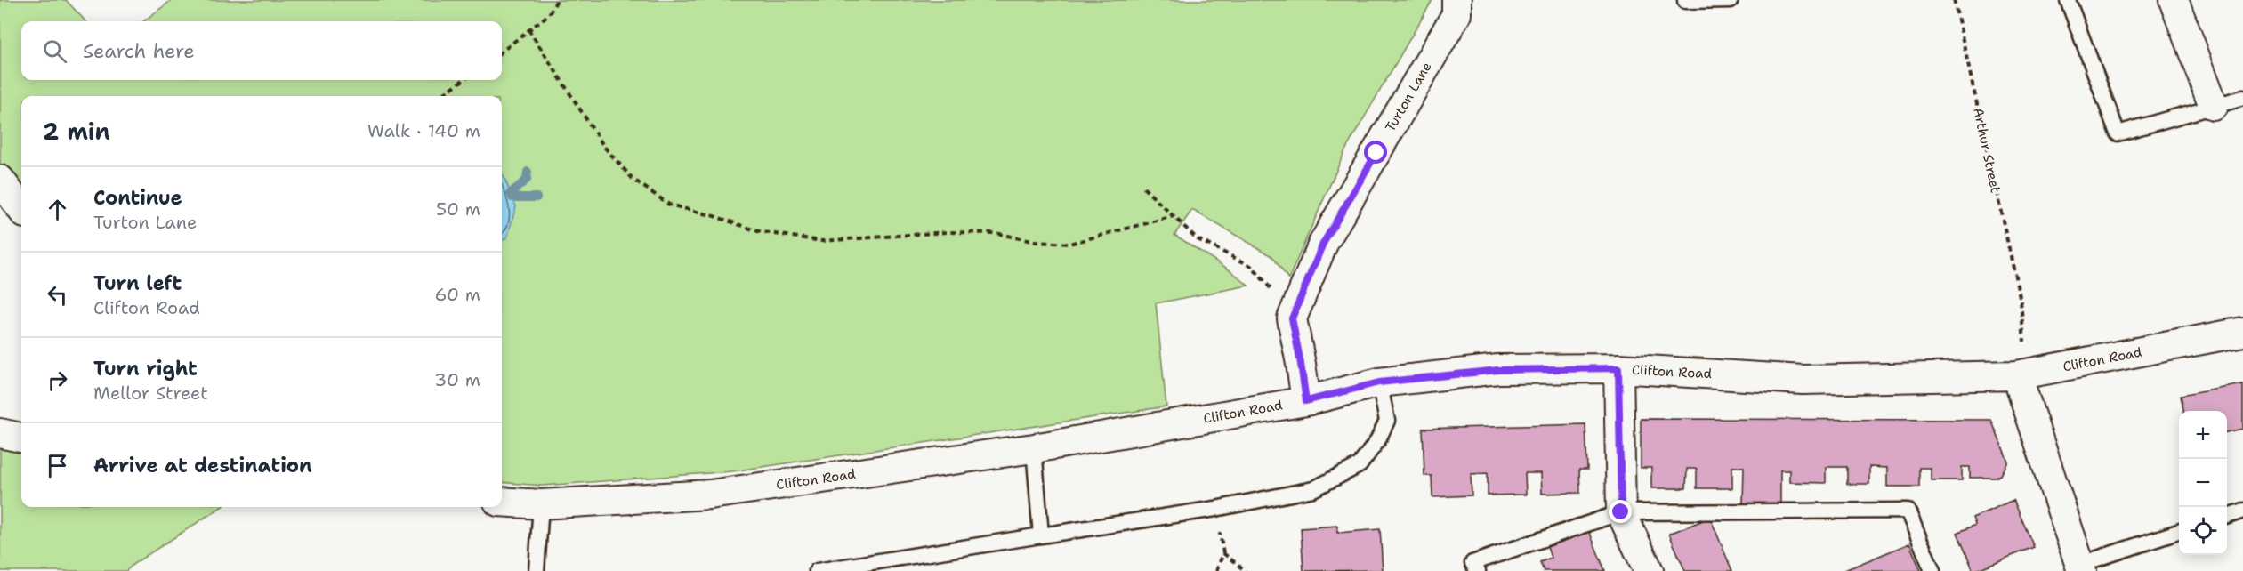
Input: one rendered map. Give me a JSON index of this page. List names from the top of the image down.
{
  "streets": {
    "street": ["Turton Lane", "Clifton Road"],
    "path": ["Arthur Street"]
  },
  "page": {
    "search": "Search here",
    "heading": ["2 min", "Walk · 140 m"],
    "list": [
      ["Continue", "Turton Lane", "50 m"],
      ["Turn left", "Clifton Road", "60 m"],
      ["Turn right", "Mellor Street", "30 m"],
      "Arrive at destination"
    ],
    "map_buttons": ["+", "−"]
  }
}
